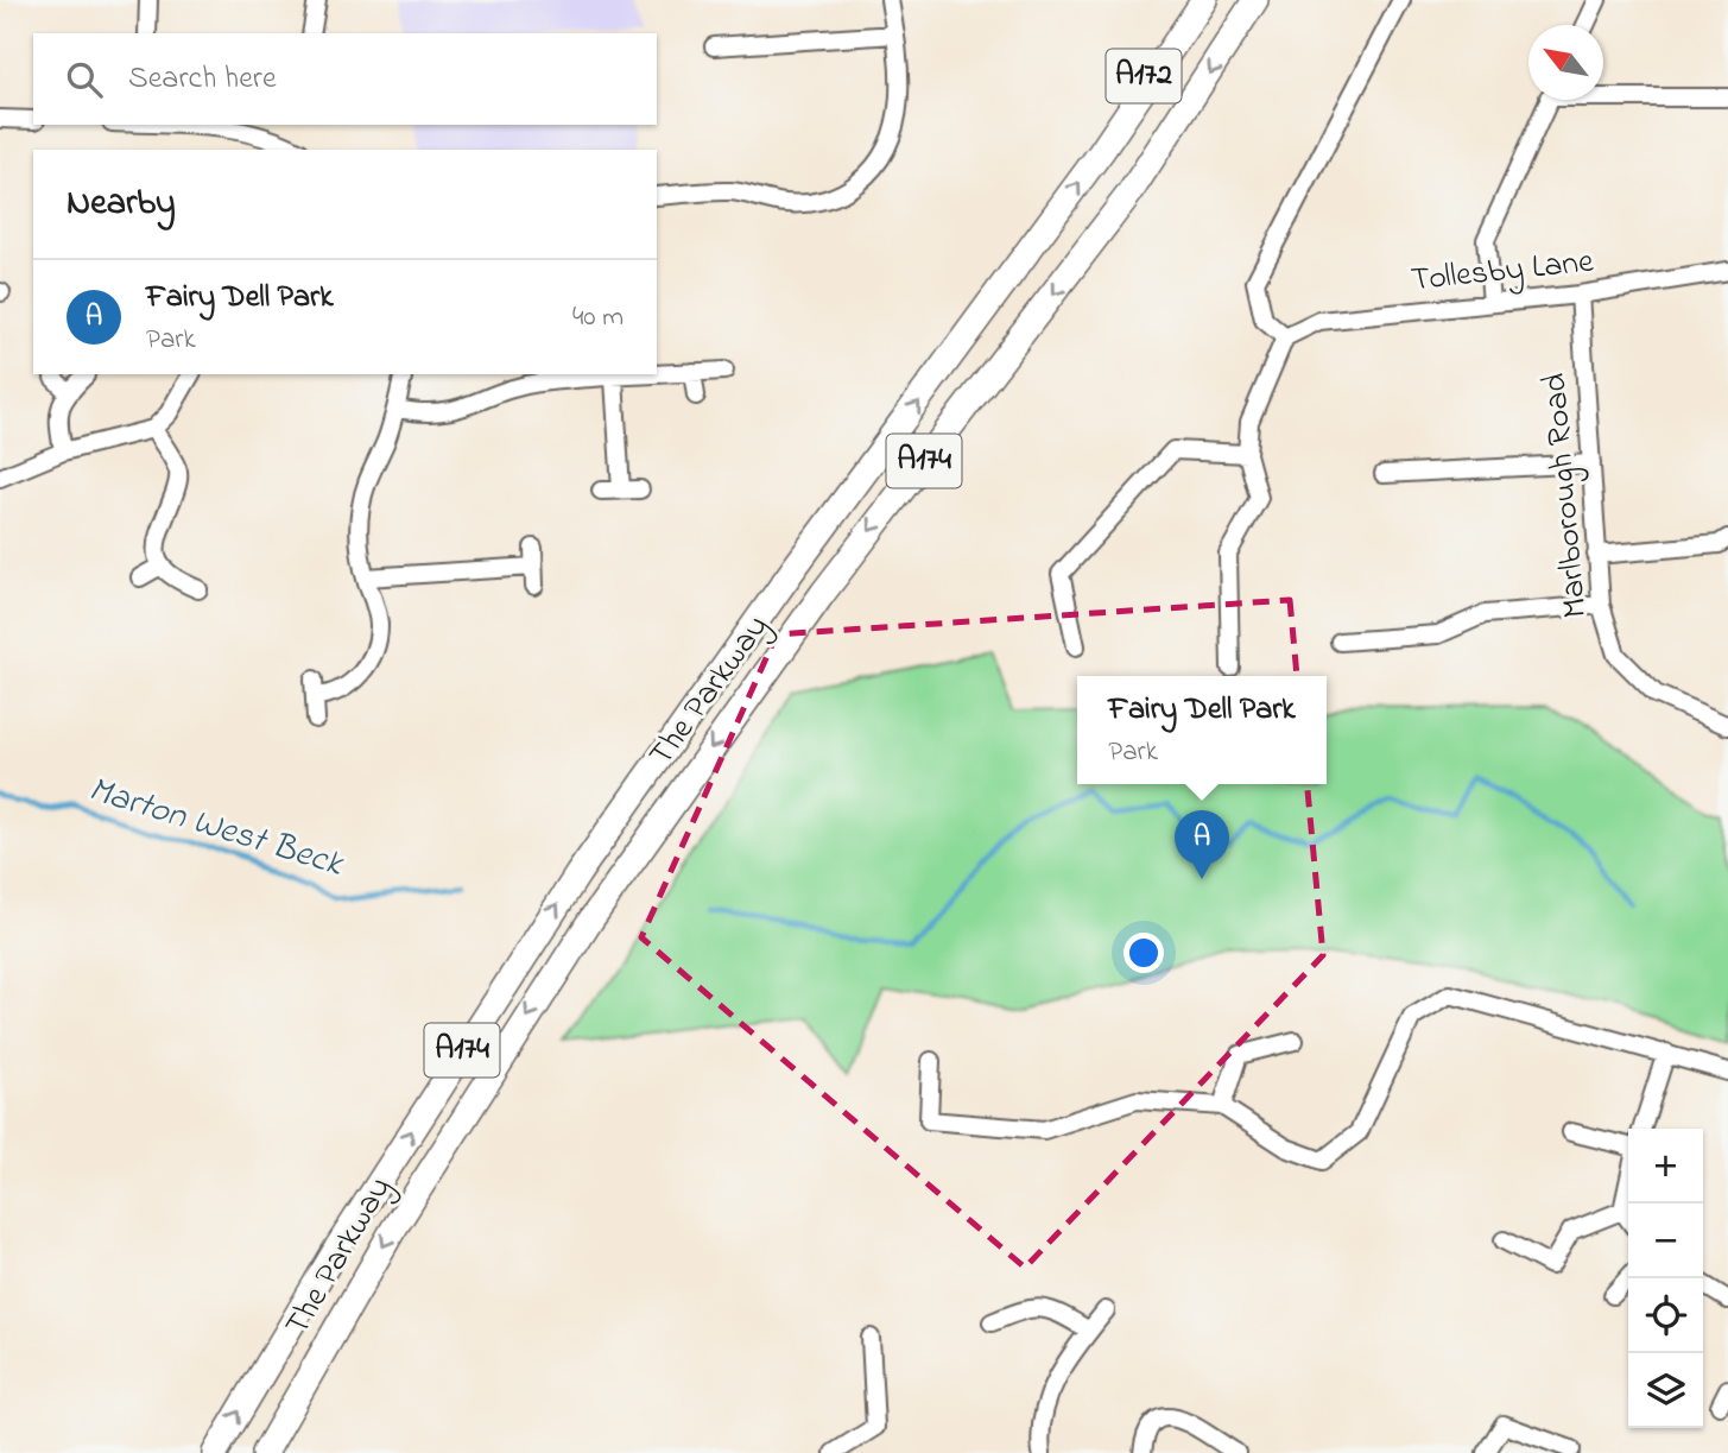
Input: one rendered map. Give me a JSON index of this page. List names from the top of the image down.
{
  "streets": {
    "highway": ["A172", "A174", "The Parkway"],
    "street": ["Tollesby Lane", "Marlborough Road"]
  },
  "crossings": [
    ["A172", "The Parkway"],
    ["Tollesby Lane", "Marlborough Road"]
  ],
  "water": ["Marton West Beck"],
  "north": "top left",
  "page": {
    "search": "Search here",
    "heading": "Nearby",
    "list": [
      {
        "mark": "A",
        "name": "Fairy Dell Park",
        "note": "Park",
        "value": "40 m"
      }
    ],
    "popup": ["Fairy Dell Park", "Park"],
    "pins": "A",
    "map_buttons": ["+", "−"]
  }
}
